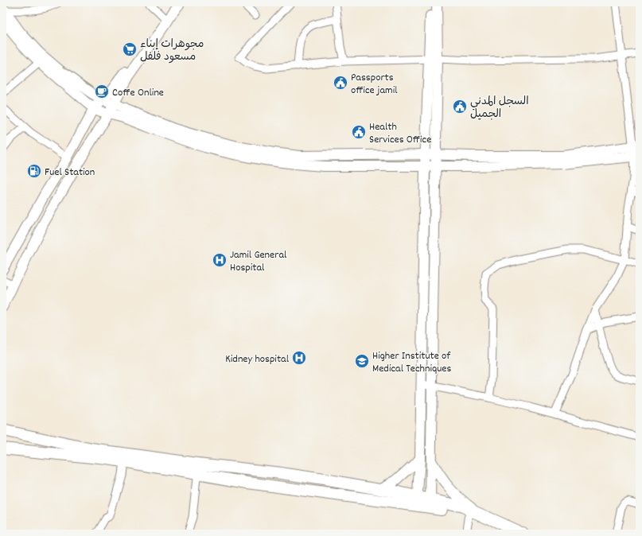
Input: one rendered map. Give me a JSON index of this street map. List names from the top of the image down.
{
  "places": {
    "supermarket": ["مجوهرات إبناء مسعود فلفل"],
    "public building": ["Passports office jamil", "السجل المدني الجميل", "Health Services Office"],
    "cafe": ["Coffe Online"],
    "fuel station": ["Fuel Station"],
    "hospital": ["Jamil General Hospital", "Kidney hospital"],
    "school or university": ["Higher Institute of Medical Techniques"]
  }
}
